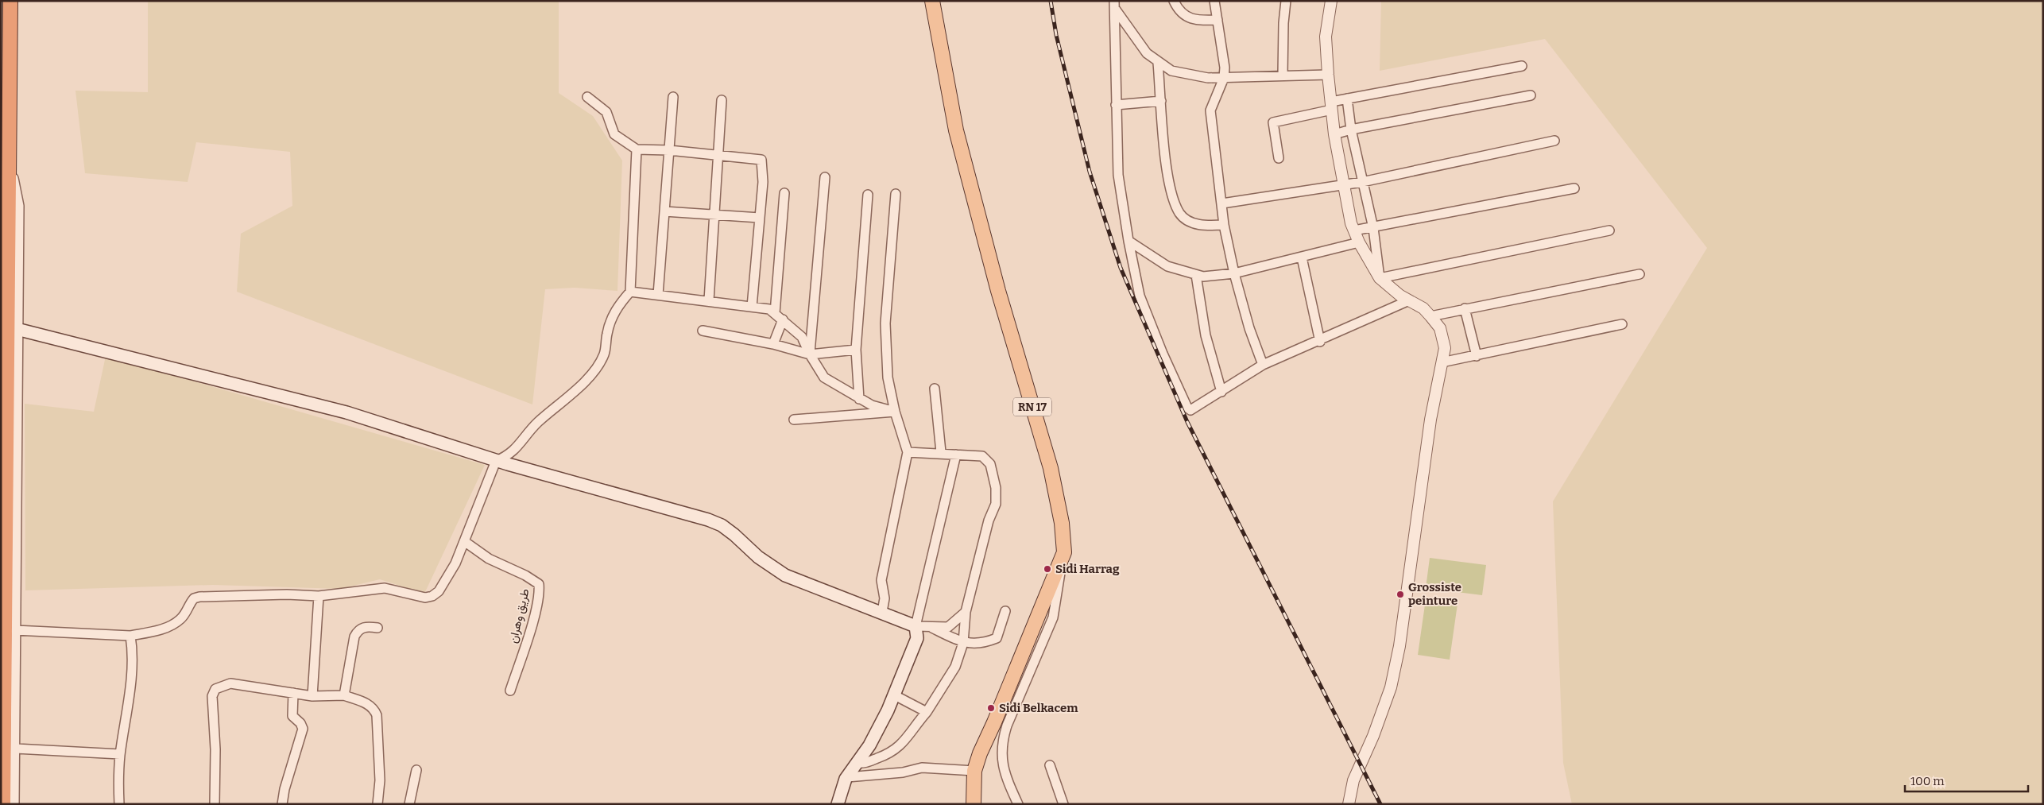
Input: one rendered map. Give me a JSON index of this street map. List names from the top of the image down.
{
  "streets": {
    "main road": ["RN 17"],
    "street": ["طريق وهران"]
  },
  "places": ["Sidi Harrag", "Grossiste peinture", "Sidi Belkacem"],
  "scale_bar": "100 m"
}
